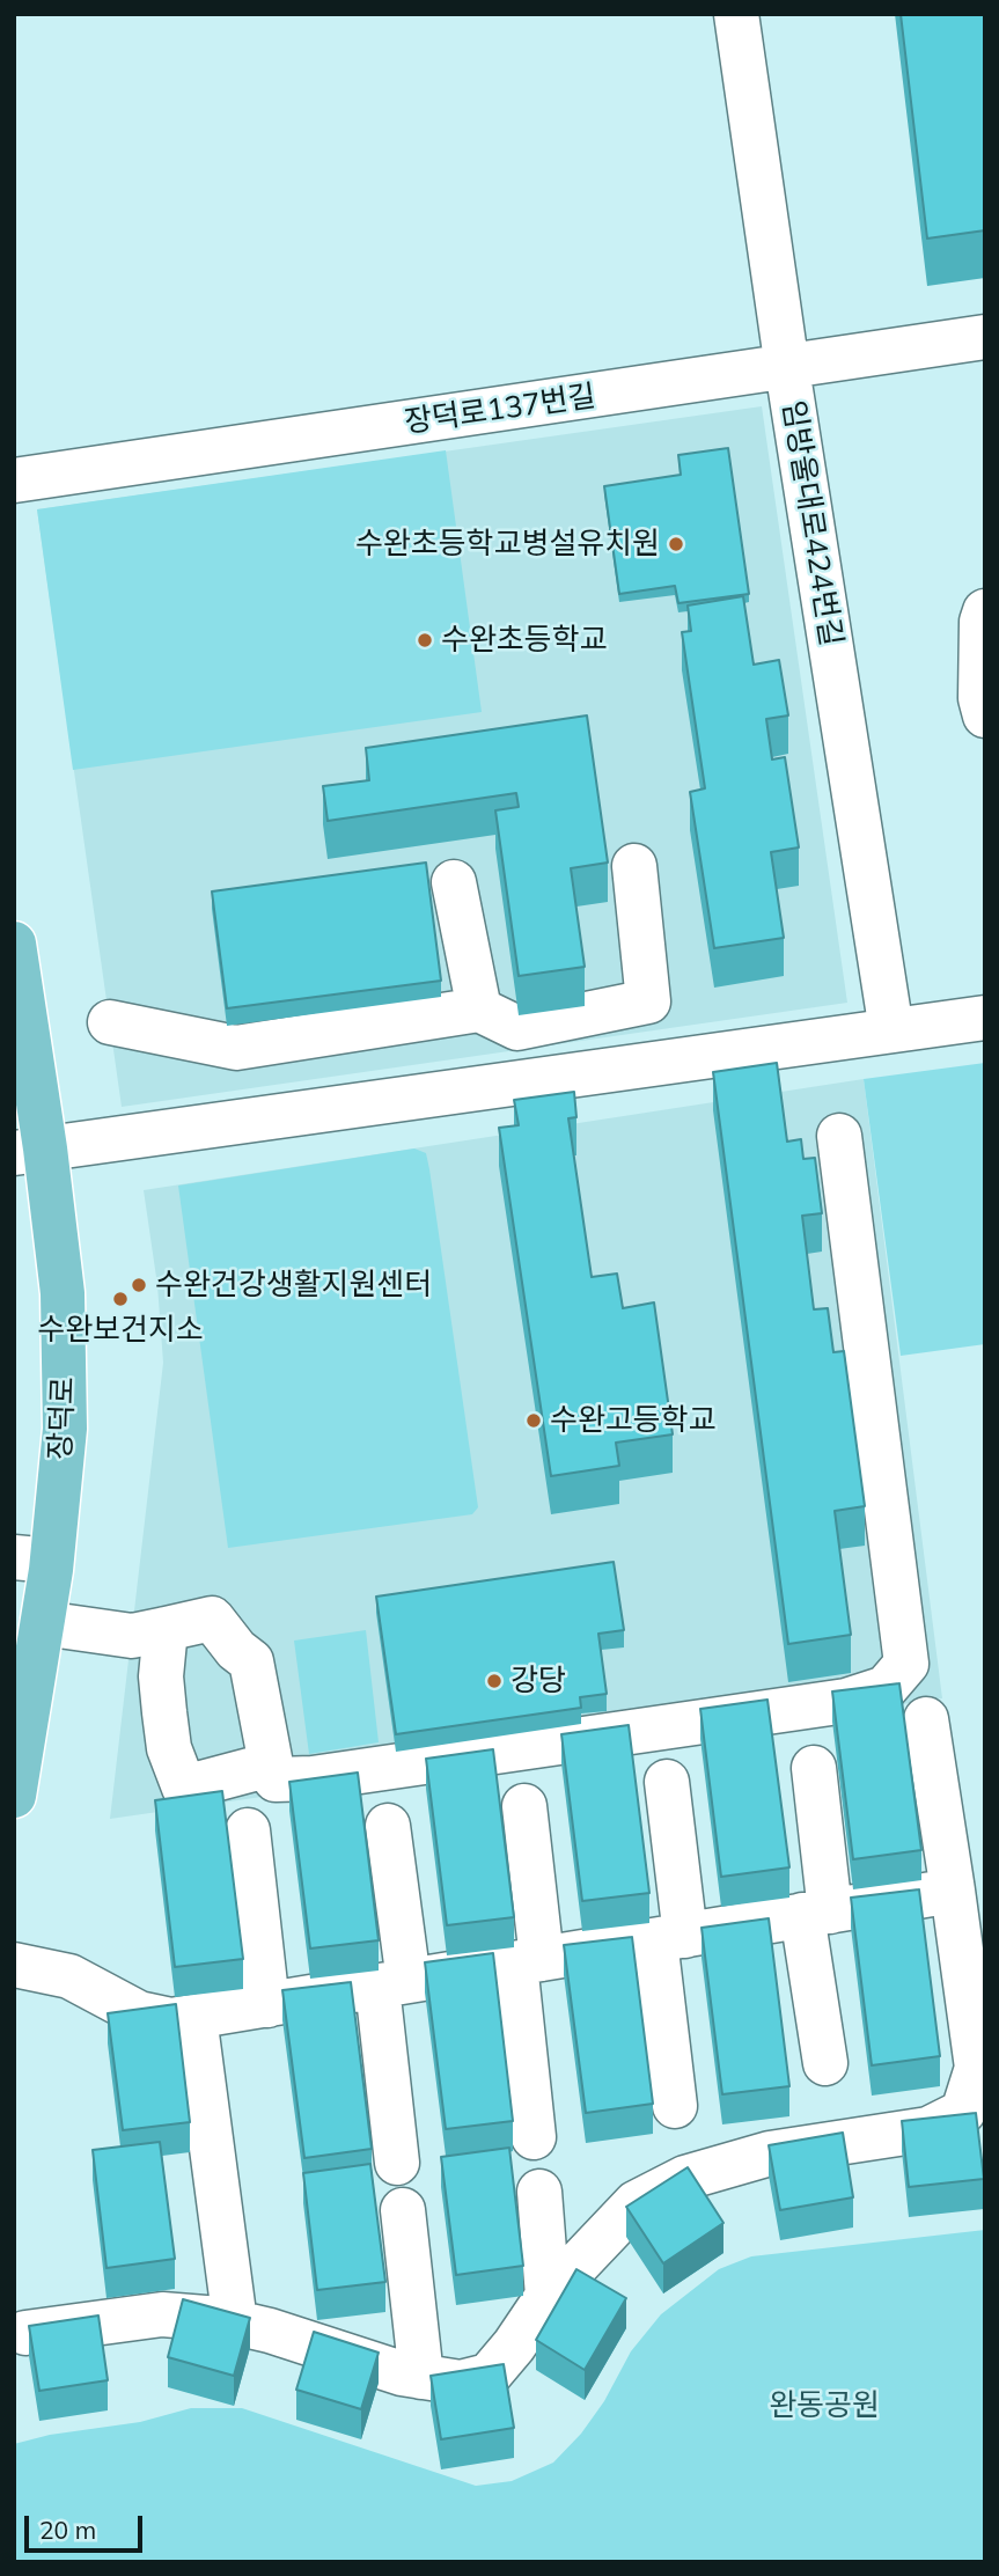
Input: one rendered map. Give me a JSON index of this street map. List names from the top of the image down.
{
  "streets": {
    "main road": ["장덕로"],
    "street": ["장덕로137번길", "임방울대로424번길"]
  },
  "crossings": [
    ["장덕로137번길", "임방울대로424번길"]
  ],
  "parks": ["완동공원"],
  "places": [
    "수완초등학교병설유치원",
    "수완초등학교",
    "수완건강생활지원센터",
    "수완보건지소",
    "수완고등학교",
    "강당"
  ],
  "scale_bar": "20 m"
}
